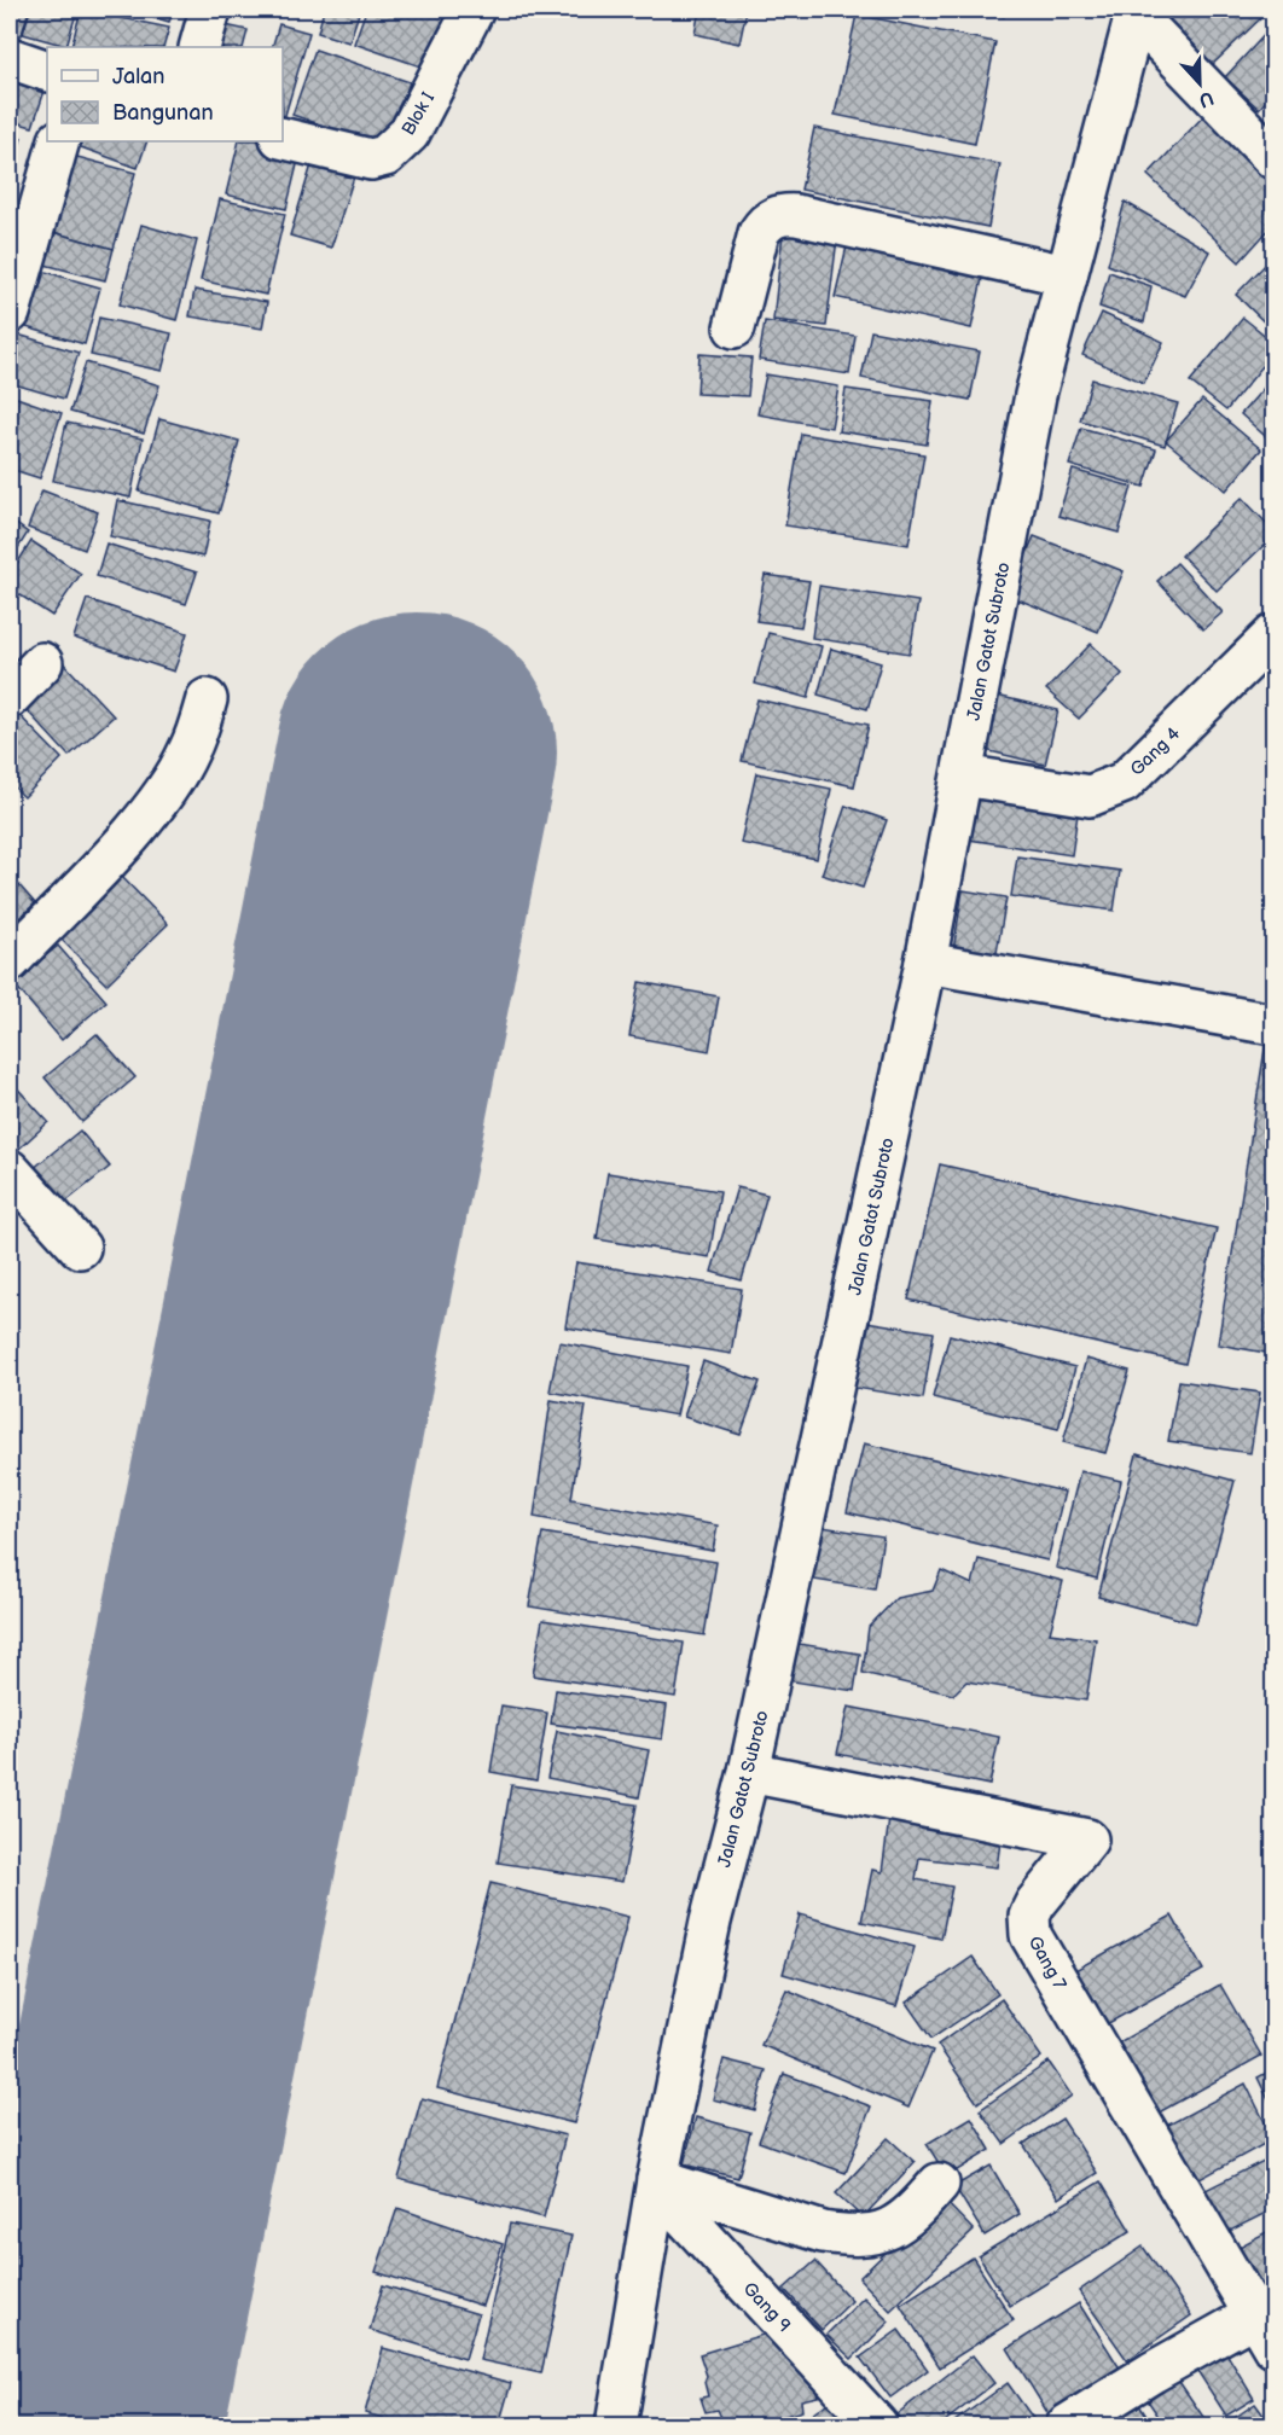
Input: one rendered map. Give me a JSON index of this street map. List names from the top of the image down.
{
  "streets": {
    "street": [
      "Blok I",
      "Jalan Gatot Subroto",
      "Gang 4",
      "Gang 7",
      "Gang 9"
    ]
  },
  "crossings": [
    ["Jalan Gatot Subroto", "Gang 4"],
    ["Jalan Gatot Subroto", "Gang 7"],
    ["Jalan Gatot Subroto", "Gang 9"]
  ],
  "legend": ["Jalan", "Bangunan"],
  "north": "bottom"
}
